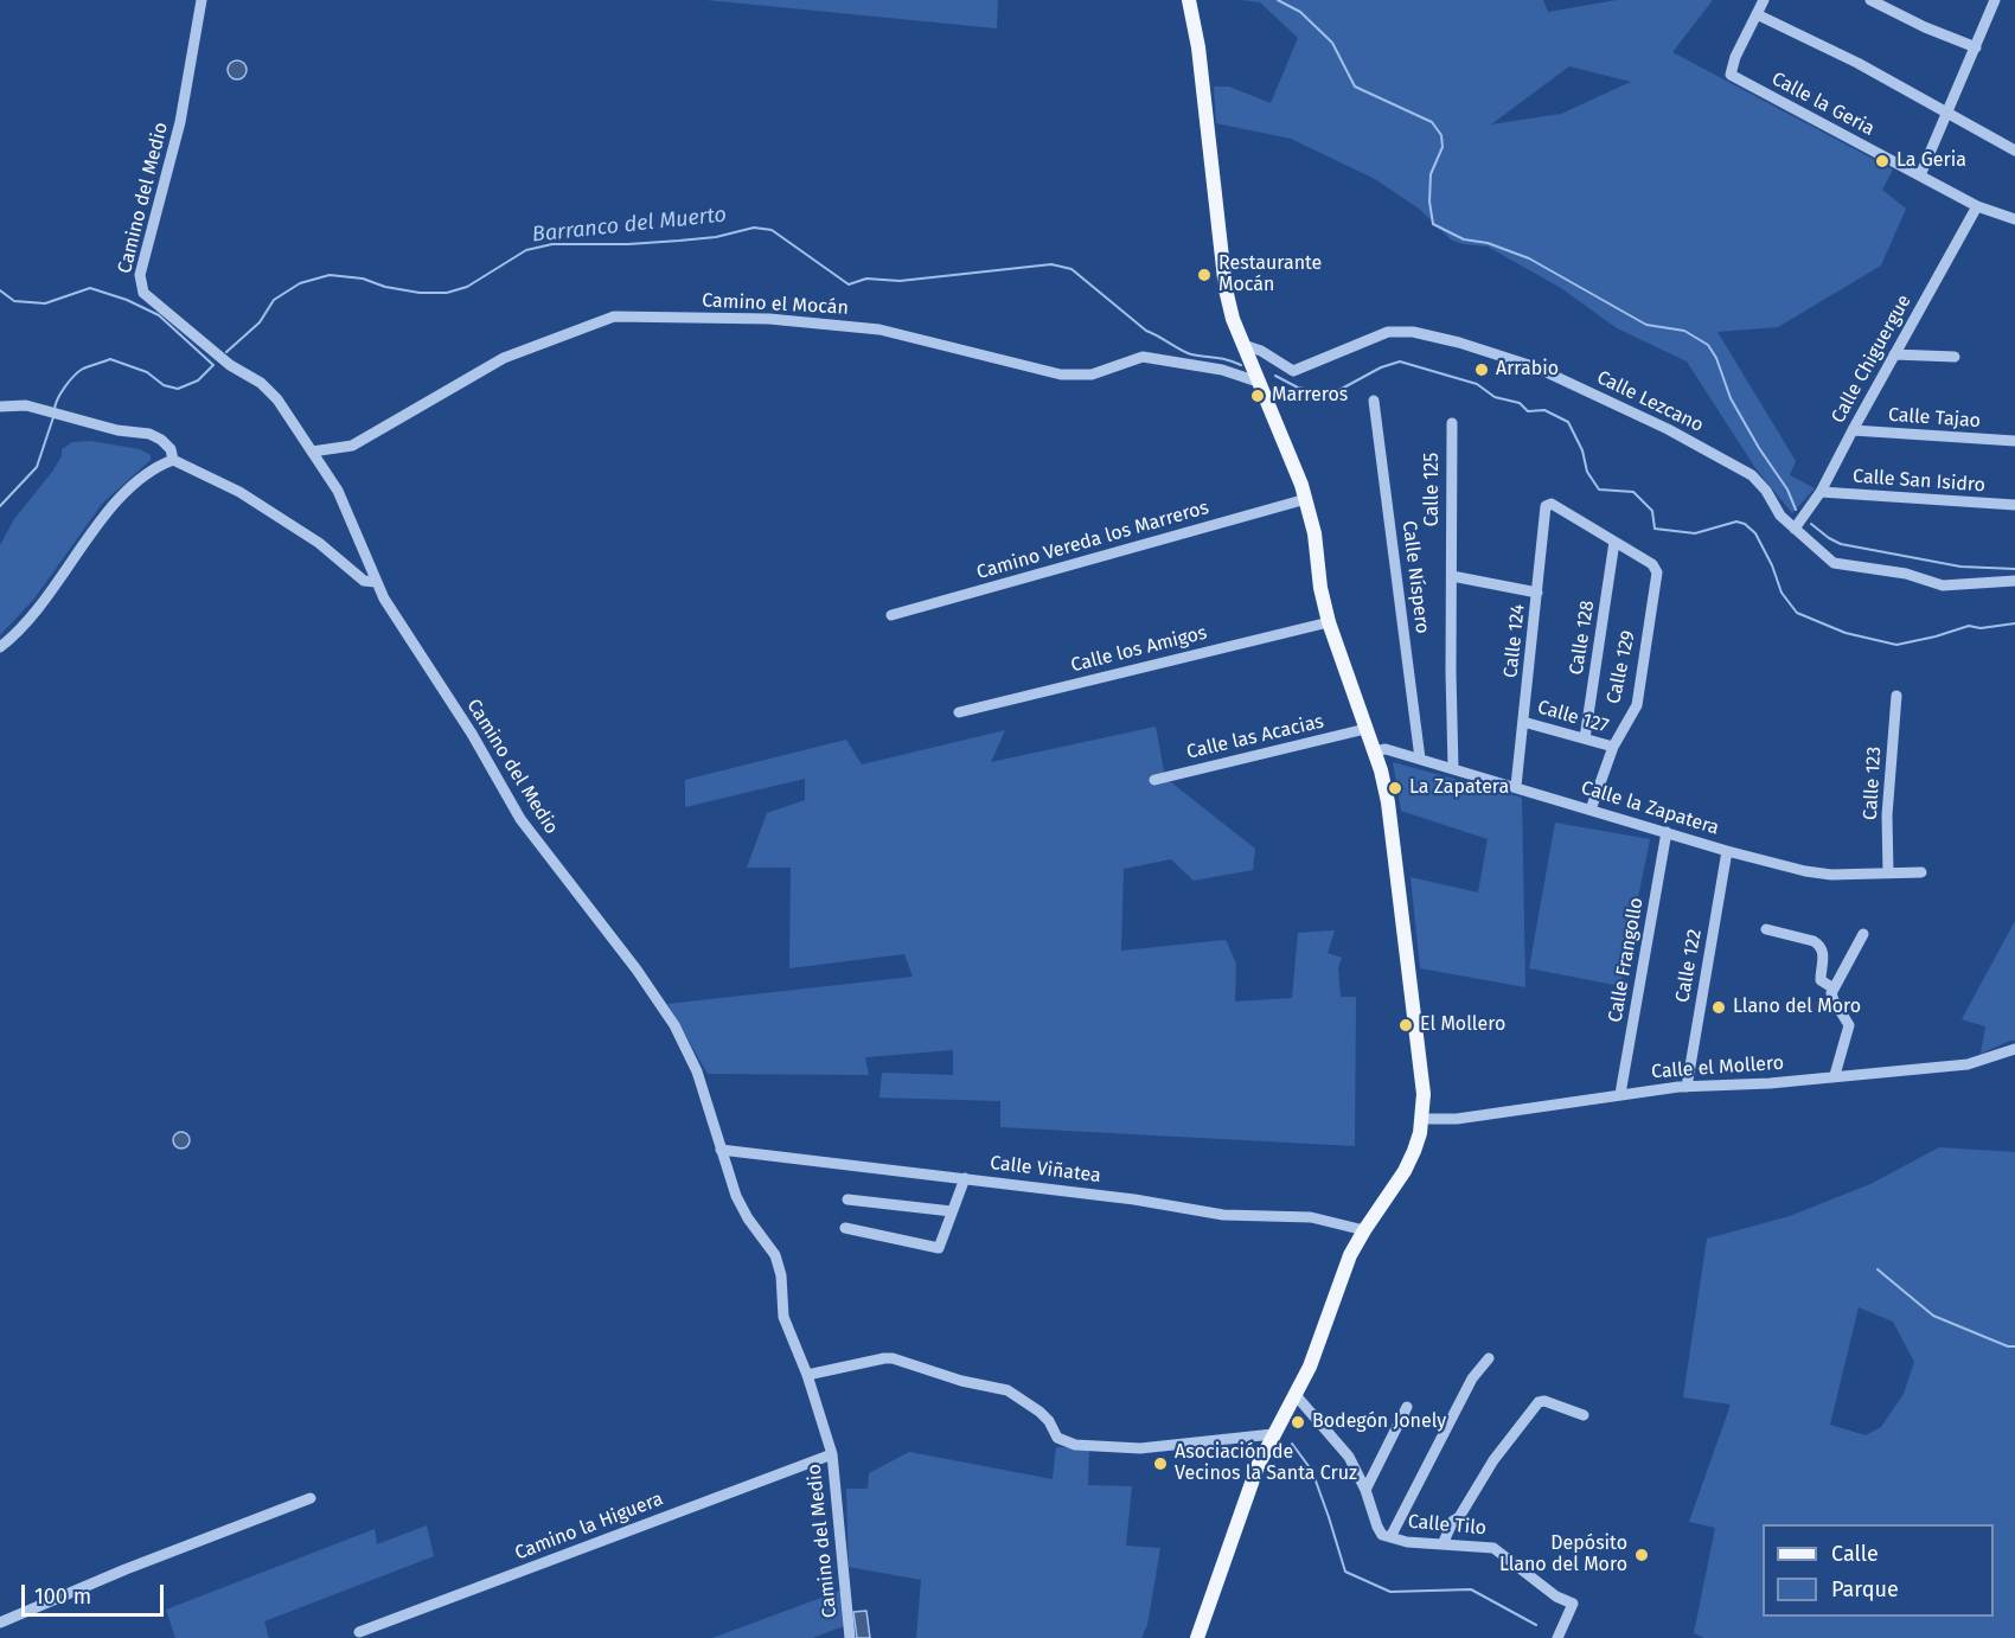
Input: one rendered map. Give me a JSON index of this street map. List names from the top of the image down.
{
  "streets": {
    "street": [
      "Calle la Geria",
      "Camino del Medio",
      "Camino el Mocán",
      "Calle Chiguergue",
      "Calle Lezcano",
      "Calle Tajao",
      "Calle San Isidro",
      "Calle 125",
      "Camino Vereda los Marreros",
      "Calle Níspero",
      "Calle 128",
      "Calle 124",
      "Calle los Amigos",
      "Calle 129",
      "Calle 127",
      "Calle las Acacias",
      "Calle 123",
      "Calle la Zapatera",
      "Calle Frangollo",
      "Calle 122",
      "Calle el Mollero",
      "Calle Viñatea",
      "Calle Tilo",
      "Camino la Higuera"
    ]
  },
  "crossings": [
    ["Calle la Geria", "Calle Chiguergue"],
    ["Camino del Medio", "Camino el Mocán"],
    ["Camino del Medio", "Calle Viñatea"],
    ["Camino del Medio", "Camino la Higuera"],
    ["Calle Chiguergue", "Calle Lezcano"],
    ["Calle Chiguergue", "Calle Tajao"],
    ["Calle Chiguergue", "Calle San Isidro"],
    ["Calle 125", "Calle la Zapatera"],
    ["Calle Níspero", "Calle la Zapatera"],
    ["Calle 128", "Calle 124"],
    ["Calle 128", "Calle 129"],
    ["Calle 128", "Calle 127"],
    ["Calle 124", "Calle 129"],
    ["Calle 124", "Calle 127"],
    ["Calle 124", "Calle la Zapatera"],
    ["Calle 129", "Calle 127"],
    ["Calle 129", "Calle la Zapatera"],
    ["Calle 123", "Calle la Zapatera"],
    ["Calle la Zapatera", "Calle Frangollo"],
    ["Calle la Zapatera", "Calle 122"],
    ["Calle Frangollo", "Calle el Mollero"],
    ["Calle 122", "Calle el Mollero"]
  ],
  "water": ["Barranco del Muerto"],
  "places": [
    "La Geria",
    "Restaurante Mocán",
    "Arrabio",
    "Marreros",
    "La Zapatera",
    "Llano del Moro",
    "El Mollero",
    "Bodegón Jonely",
    "Asociación de Vecinos la Santa Cruz",
    "Depósito Llano del Moro"
  ],
  "legend": ["Calle", "Parque"],
  "scale_bar": "100 m"
}
